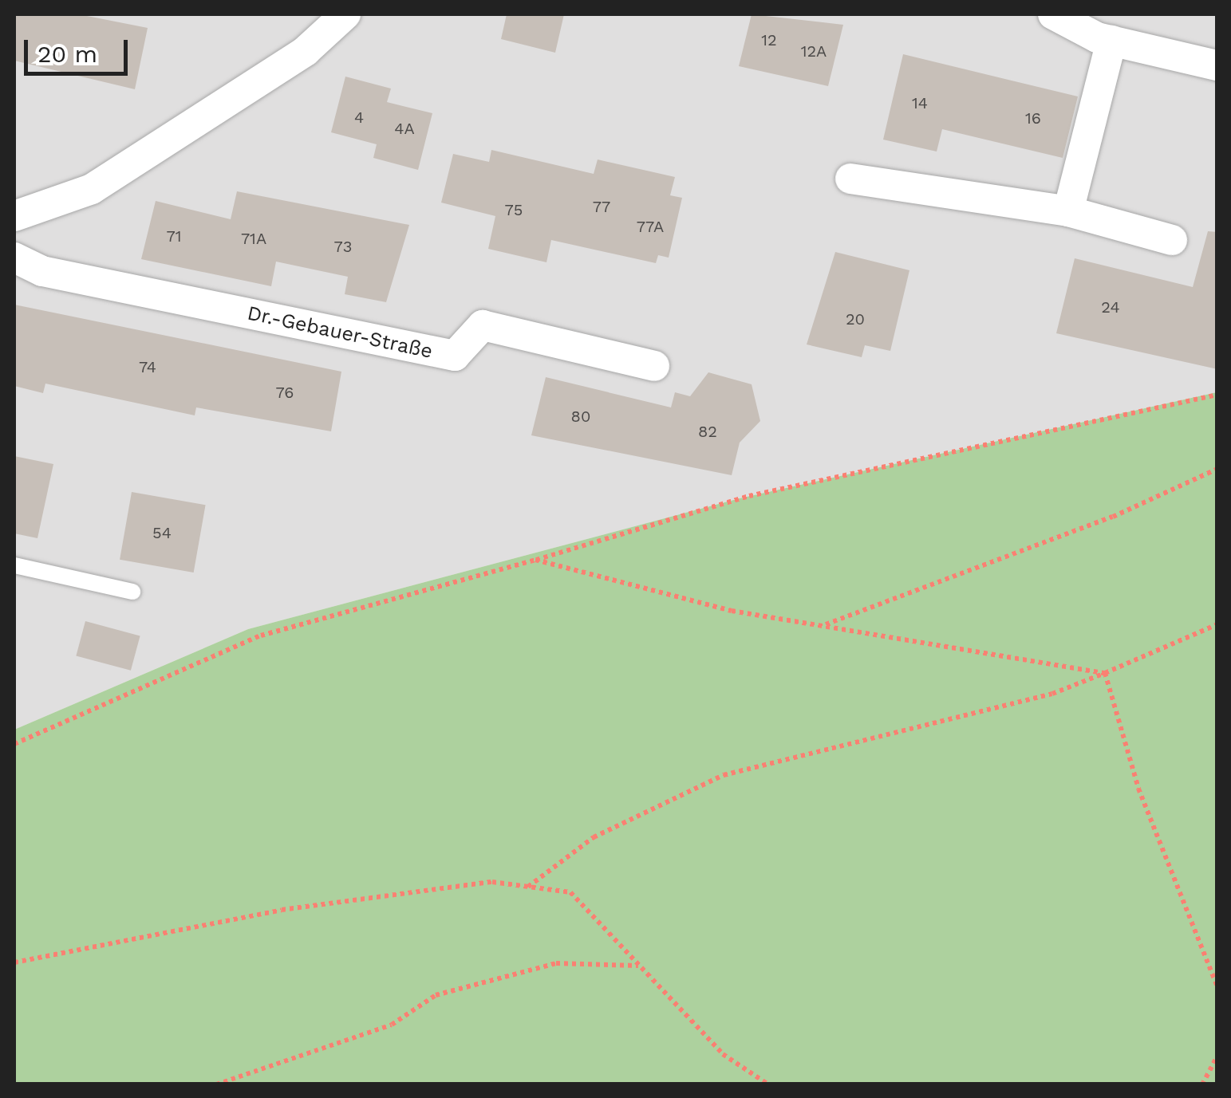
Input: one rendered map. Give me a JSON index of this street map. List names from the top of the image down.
{
  "streets": {
    "street": ["Dr.-Gebauer-Straße"]
  },
  "house_numbers": [
    "12",
    "12A",
    "14",
    "4",
    "16",
    "4A",
    "77",
    "75",
    "77A",
    "71",
    "71A",
    "73",
    "24",
    "20",
    "74",
    "76",
    "80",
    "82",
    "54"
  ],
  "scale_bar": "20 m"
}
